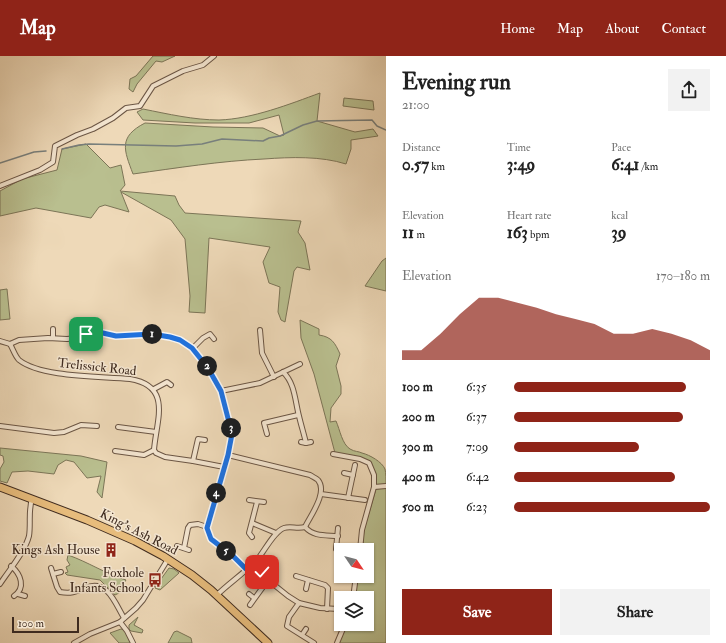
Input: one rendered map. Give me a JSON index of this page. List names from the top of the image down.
{
  "streets": {
    "highway": ["King's Ash Road"],
    "street": ["Trelissick Road"]
  },
  "places": {
    "building": ["Kings Ash House"],
    "bus stop": ["Foxhole Infants School"]
  },
  "scale_bar": "100 m",
  "north": "bottom right",
  "page": {
    "header": "Map",
    "nav": [
      "Home",
      "Map",
      "About",
      "Contact"
    ],
    "heading": ["Evening run", "21:00"],
    "stats": [
      ["Distance", "0.57 km"],
      ["Time", "3:49"],
      ["Pace", "6:41 /km"],
      ["Elevation", "11 m"],
      ["Heart rate", "163 bpm"],
      ["kcal", "39"]
    ],
    "chart": ["Elevation", "170–180 m"],
    "pins": [
      "1",
      "2",
      "3",
      "4",
      "5"
    ],
    "list": [
      {
        "name": "100 m",
        "note": "6:35"
      },
      {
        "name": "200 m",
        "note": "6:37"
      },
      {
        "name": "300 m",
        "note": "7:09"
      },
      {
        "name": "400 m",
        "note": "6:42"
      },
      {
        "name": "500 m",
        "note": "6:23"
      }
    ],
    "buttons": ["Save", "Share"],
    "scale": "100 m"
  }
}
